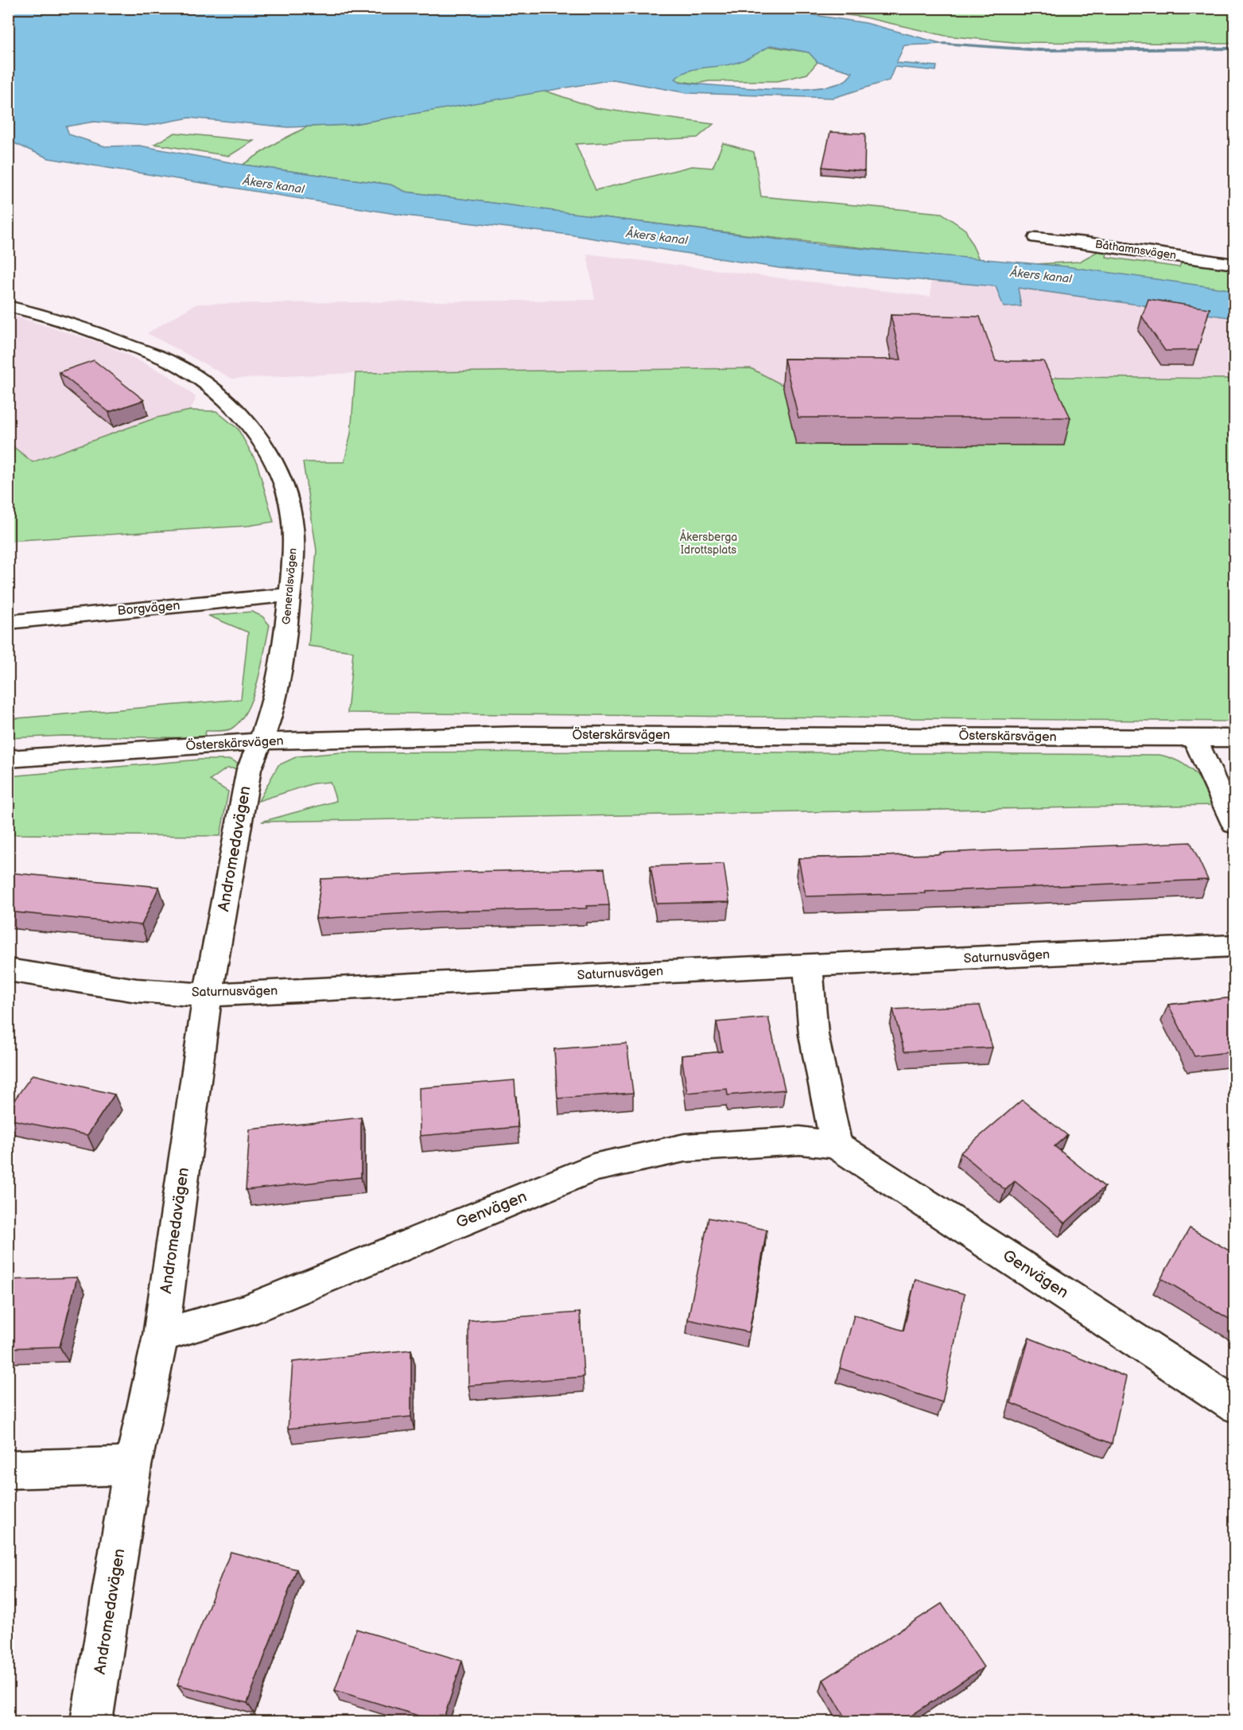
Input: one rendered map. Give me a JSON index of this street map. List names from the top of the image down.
{
  "streets": {
    "street": [
      "Båthamnsvägen",
      "Generalsvägen",
      "Borgvägen",
      "Österskärsvägen",
      "Andromedavägen",
      "Saturnusvägen",
      "Genvägen"
    ]
  },
  "crossings": [
    ["Generalsvägen", "Borgvägen"],
    ["Generalsvägen", "Österskärsvägen"],
    ["Generalsvägen", "Andromedavägen"],
    ["Österskärsvägen", "Andromedavägen"],
    ["Andromedavägen", "Saturnusvägen"],
    ["Andromedavägen", "Genvägen"]
  ],
  "water": ["Åkers kanal"],
  "parks": ["Åkersberga Idrottsplats"]
}
